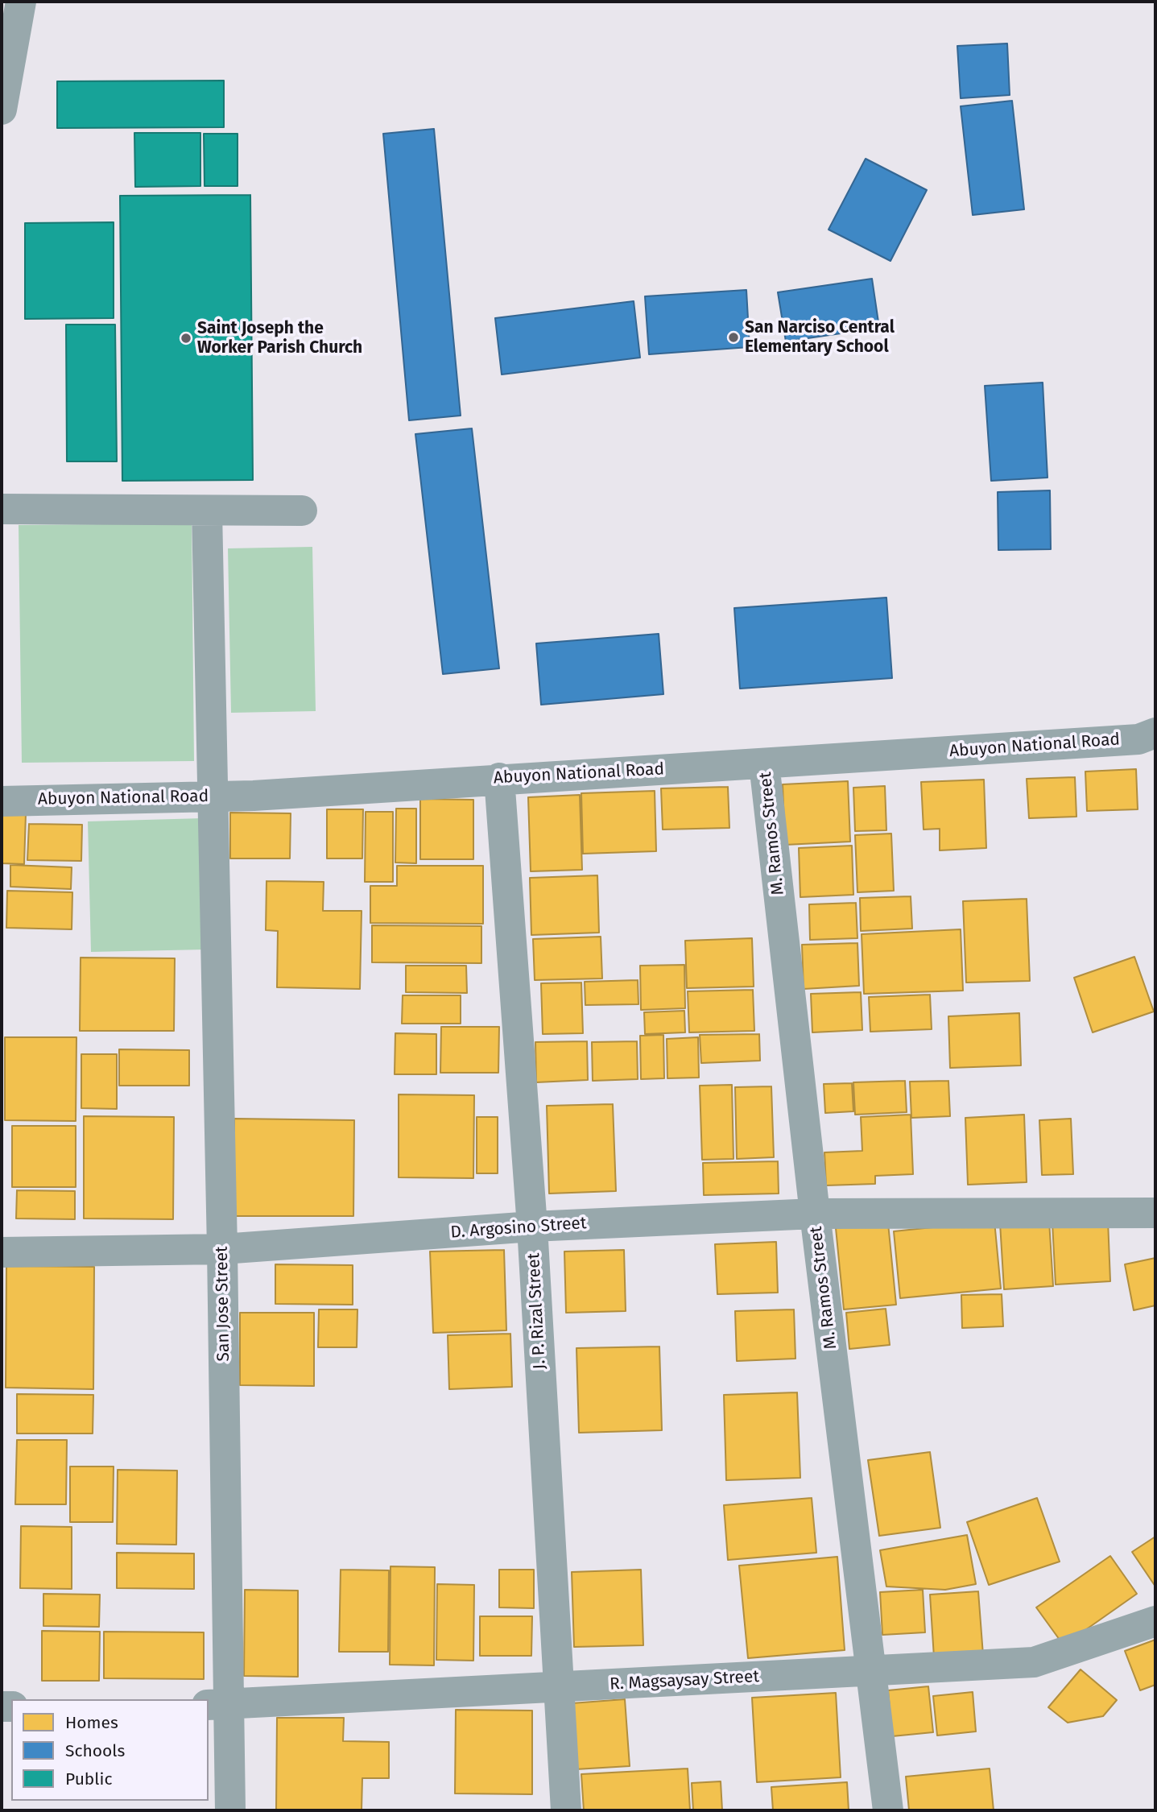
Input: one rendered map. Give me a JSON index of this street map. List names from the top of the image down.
{
  "streets": {
    "street": [
      "Abuyon National Road",
      "M. Ramos Street",
      "D. Argosino Street",
      "San Jose Street",
      "J. P. Rizal Street",
      "R. Magsaysay Street"
    ]
  },
  "crossings": [
    ["Abuyon National Road", "M. Ramos Street"],
    ["Abuyon National Road", "San Jose Street"],
    ["Abuyon National Road", "J. P. Rizal Street"],
    ["M. Ramos Street", "D. Argosino Street"],
    ["M. Ramos Street", "R. Magsaysay Street"],
    ["D. Argosino Street", "San Jose Street"],
    ["D. Argosino Street", "J. P. Rizal Street"],
    ["San Jose Street", "R. Magsaysay Street"],
    ["J. P. Rizal Street", "R. Magsaysay Street"]
  ],
  "places": ["San Narciso Central Elementary School", "Saint Joseph the Worker Parish Church"],
  "legend": ["Homes", "Schools", "Public"]
}
